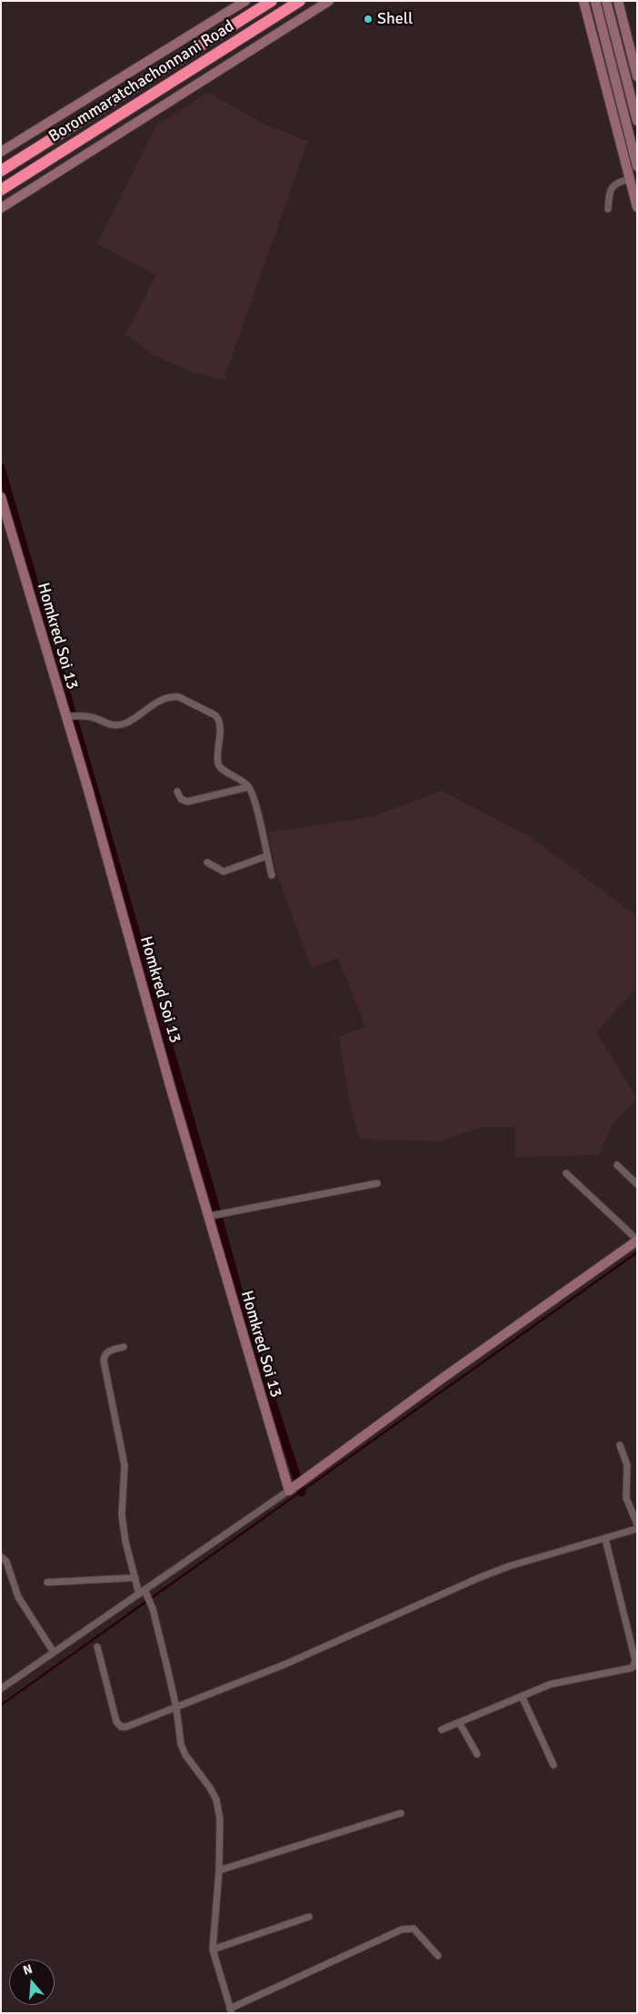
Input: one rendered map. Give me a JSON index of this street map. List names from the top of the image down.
{
  "streets": {
    "highway": ["Borommaratchachonnani Road"],
    "street": ["Homkred Soi 13"]
  },
  "places": ["Shell"],
  "north": "top"
}
